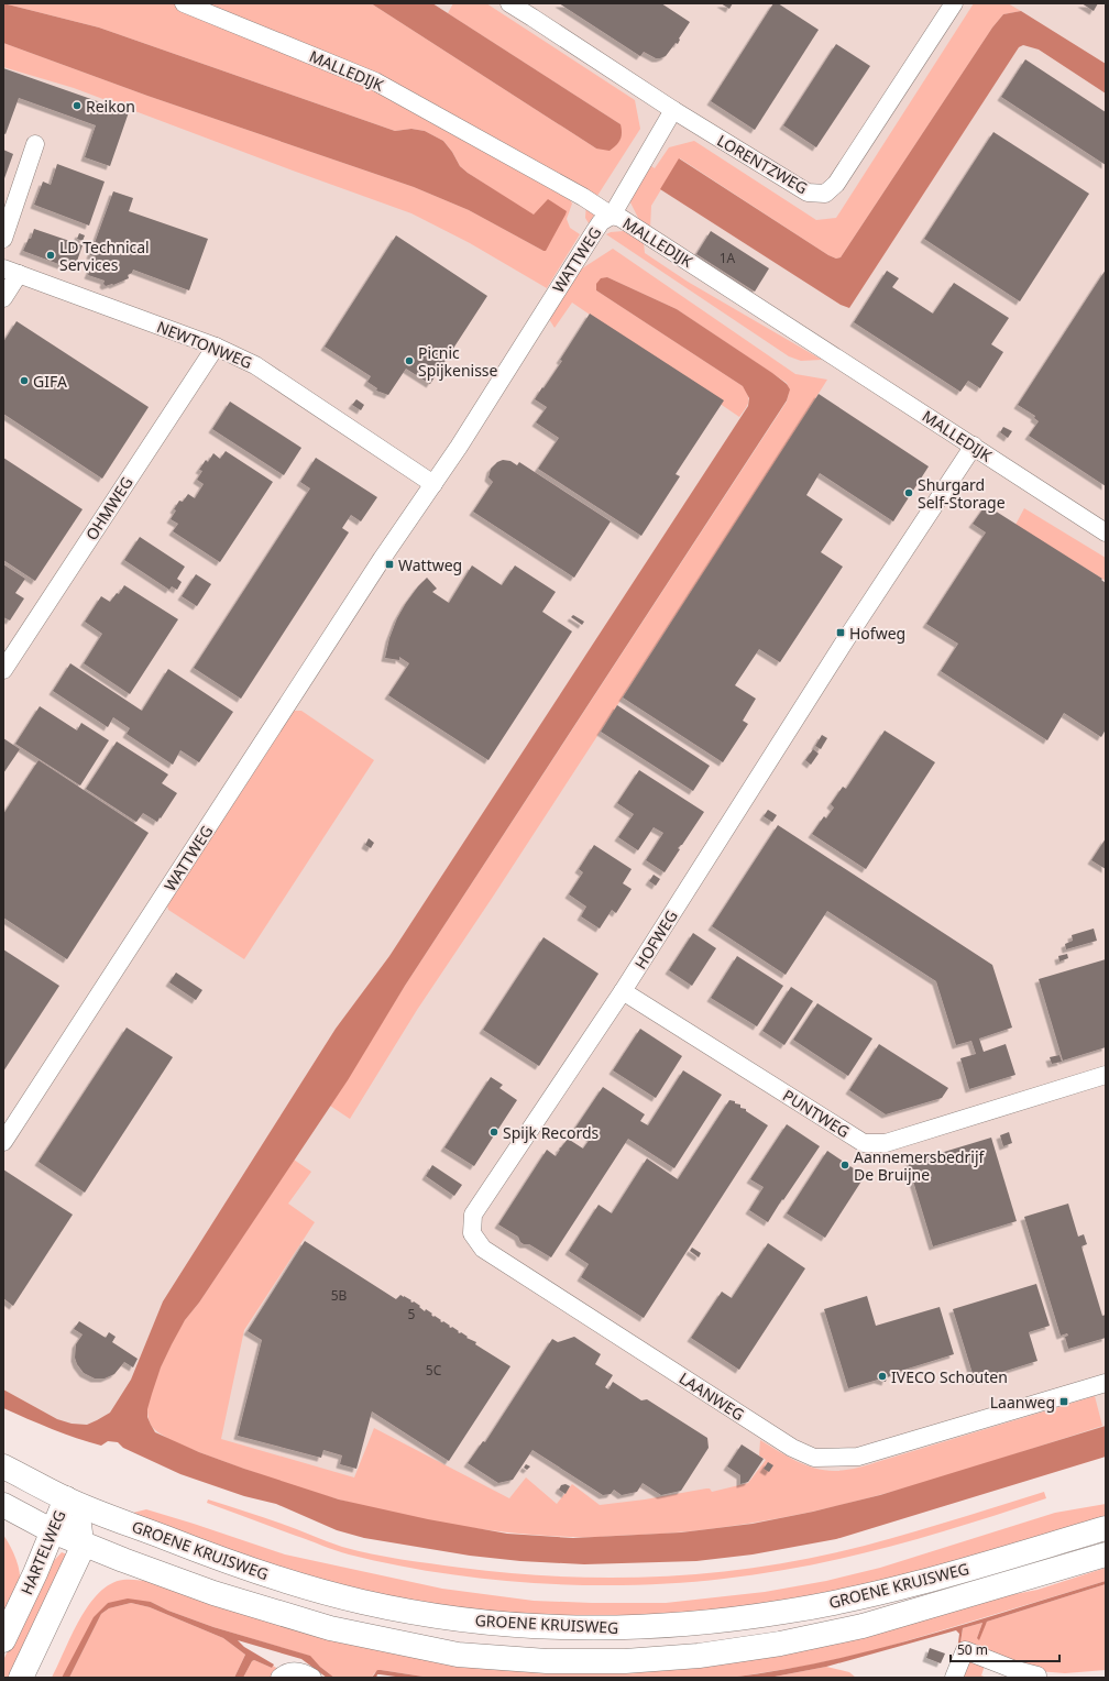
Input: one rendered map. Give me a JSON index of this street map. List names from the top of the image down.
{
  "streets": {
    "main road": ["GROENE KRUISWEG", "HARTELWEG"],
    "street": [
      "MALLEDIJK",
      "LORENTZWEG",
      "WATTWEG",
      "NEWTONWEG",
      "OHMWEG",
      "HOFWEG",
      "PUNTWEG",
      "LAANWEG"
    ]
  },
  "crossings": [
    ["MALLEDIJK", "WATTWEG"],
    ["MALLEDIJK", "HOFWEG"],
    ["LORENTZWEG", "WATTWEG"],
    ["WATTWEG", "NEWTONWEG"],
    ["NEWTONWEG", "OHMWEG"],
    ["HOFWEG", "PUNTWEG"],
    ["HOFWEG", "LAANWEG"],
    ["GROENE KRUISWEG", "HARTELWEG"]
  ],
  "places": {
    "other": [
      "Reikon",
      "LD Technical Services",
      "Picnic Spijkenisse",
      "GIFA",
      "Shurgard Self-Storage",
      "Spijk Records",
      "Aannemersbedrijf De Bruijne",
      "IVECO Schouten"
    ],
    "transit": ["Wattweg", "Hofweg", "Laanweg"]
  },
  "house_numbers": [
    "1A",
    "5B",
    "5",
    "5C"
  ],
  "scale_bar": "50 m"
}
